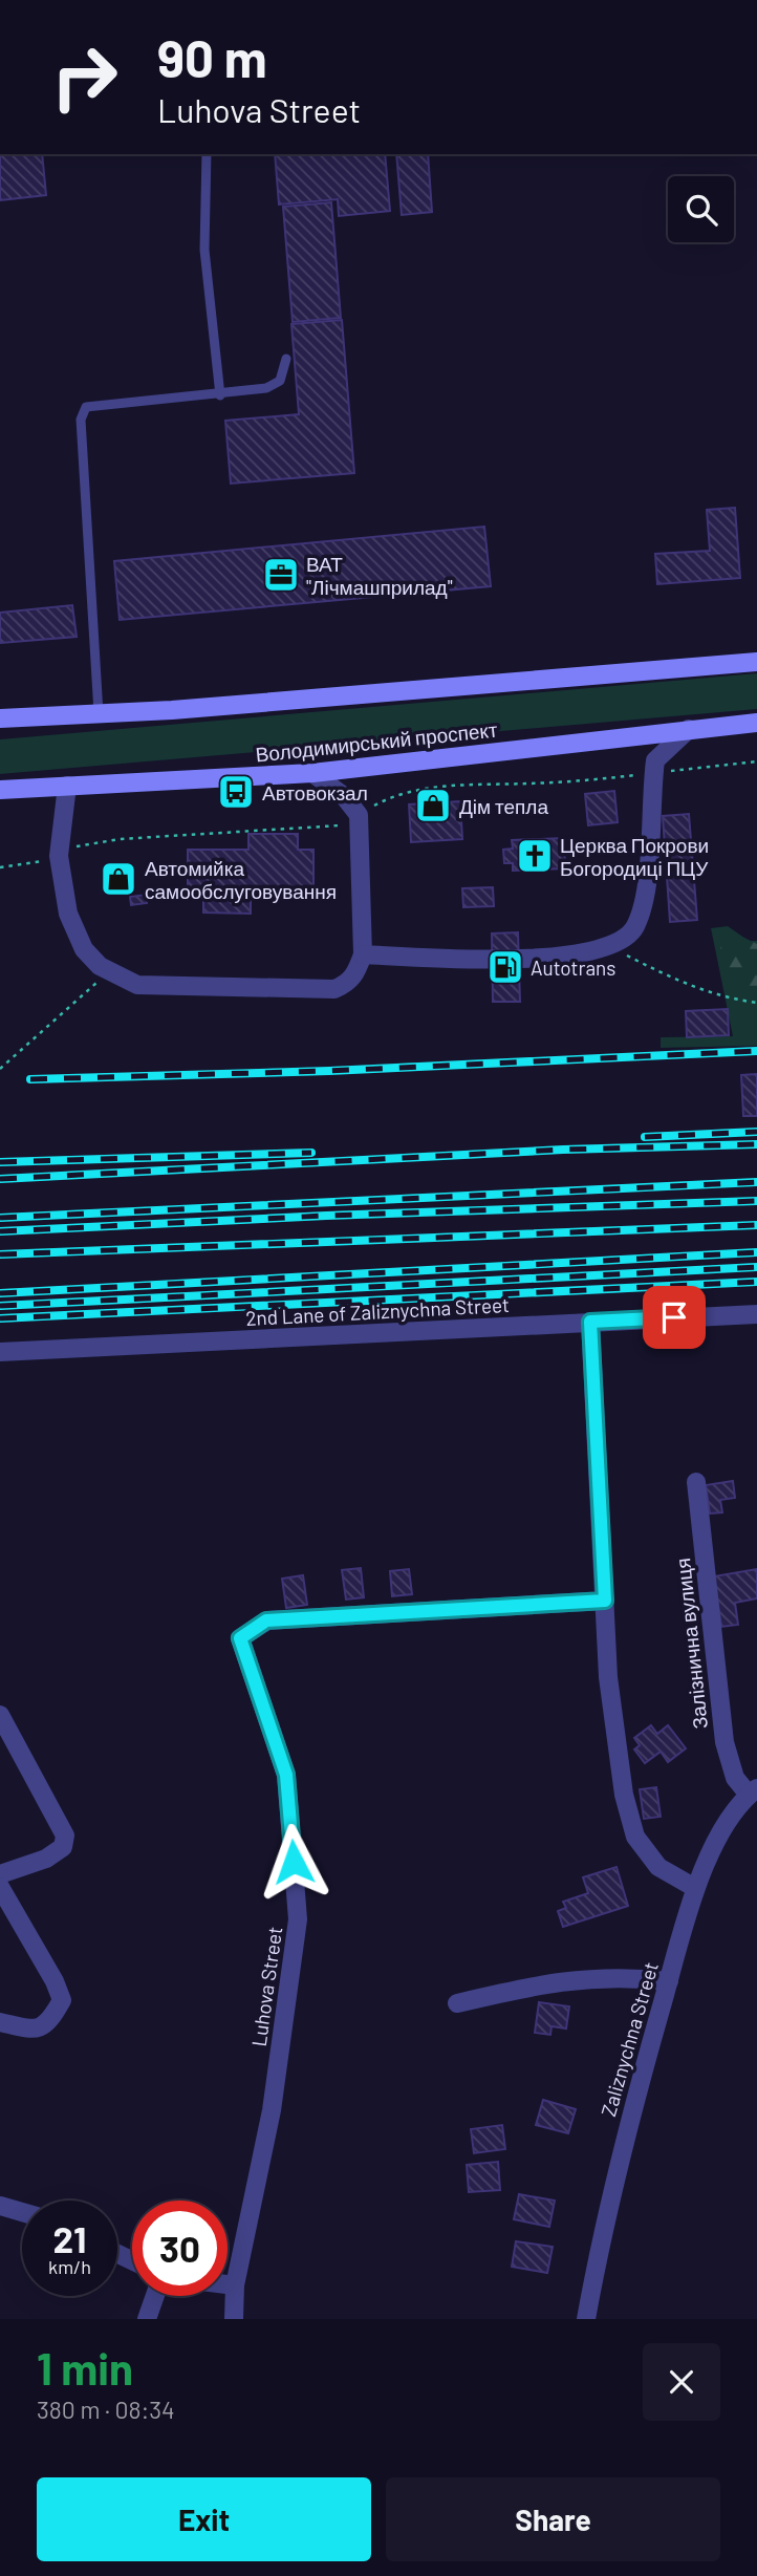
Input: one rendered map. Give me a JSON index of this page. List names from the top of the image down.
{
  "streets": {
    "main road": ["Володимирський проспект"],
    "street": [
      "2nd Lane of Zaliznychna Street",
      "Залізнична вулиця",
      "Luhova Street",
      "Zaliznychna Street"
    ]
  },
  "crossings": [
    ["Залізнична вулиця", "Zaliznychna Street"]
  ],
  "places": {
    "office": ["ВАТ \"Лічмашприлад\""],
    "bus stop": ["Автовокзал"],
    "shop": ["Дім тепла", "Автомийка самообслуговування"],
    "church": ["Церква Покрови Богородиці ПЦУ"],
    "fuel station": ["Autotrans"]
  },
  "page": {
    "turn": ["90 m", "Luhova Street"],
    "speed": "21 km/h",
    "limit": "30",
    "heading": ["1 min", "380 m · 08:34"],
    "buttons": ["Exit", "Share"]
  }
}
